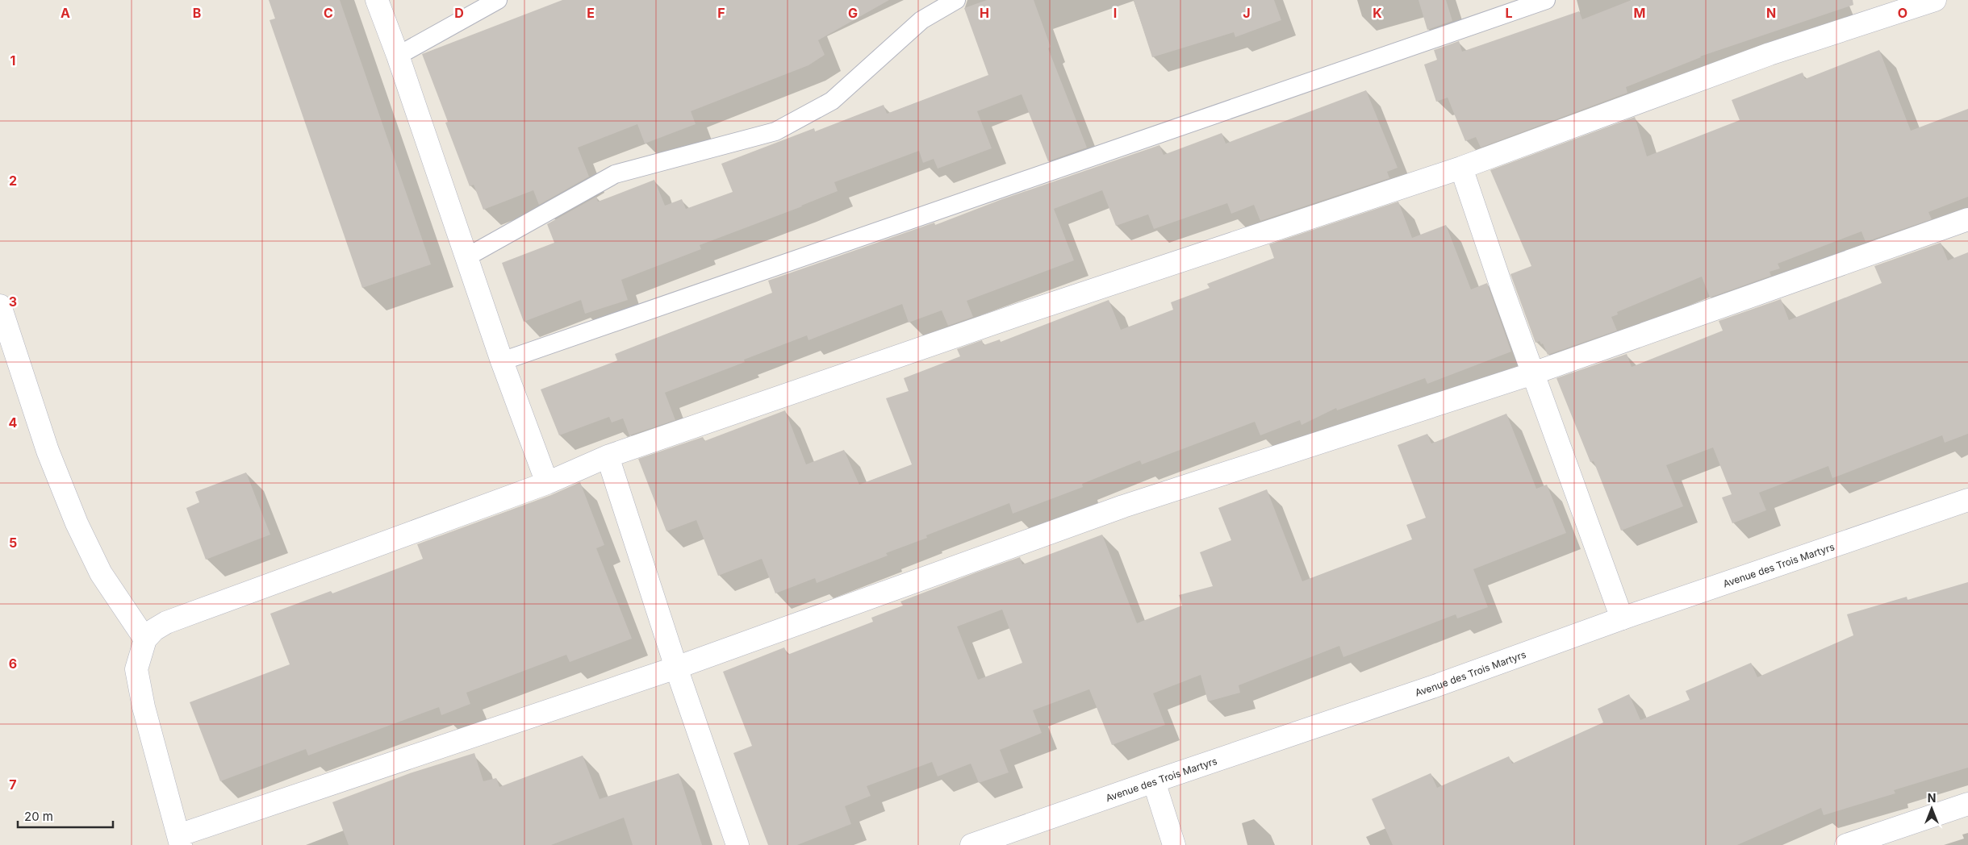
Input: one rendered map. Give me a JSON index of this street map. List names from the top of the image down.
{
  "streets": {
    "street": ["Avenue des Trois Martyrs"]
  },
  "scale_bar": "20 m",
  "north": "top",
  "grid": {
    "columns": [
      "A",
      "B",
      "C",
      "D",
      "E",
      "F",
      "G",
      "H",
      "I",
      "J",
      "K",
      "L",
      "M",
      "N",
      "O"
    ],
    "rows": [
      "1",
      "2",
      "3",
      "4",
      "5",
      "6",
      "7"
    ]
  }
}
